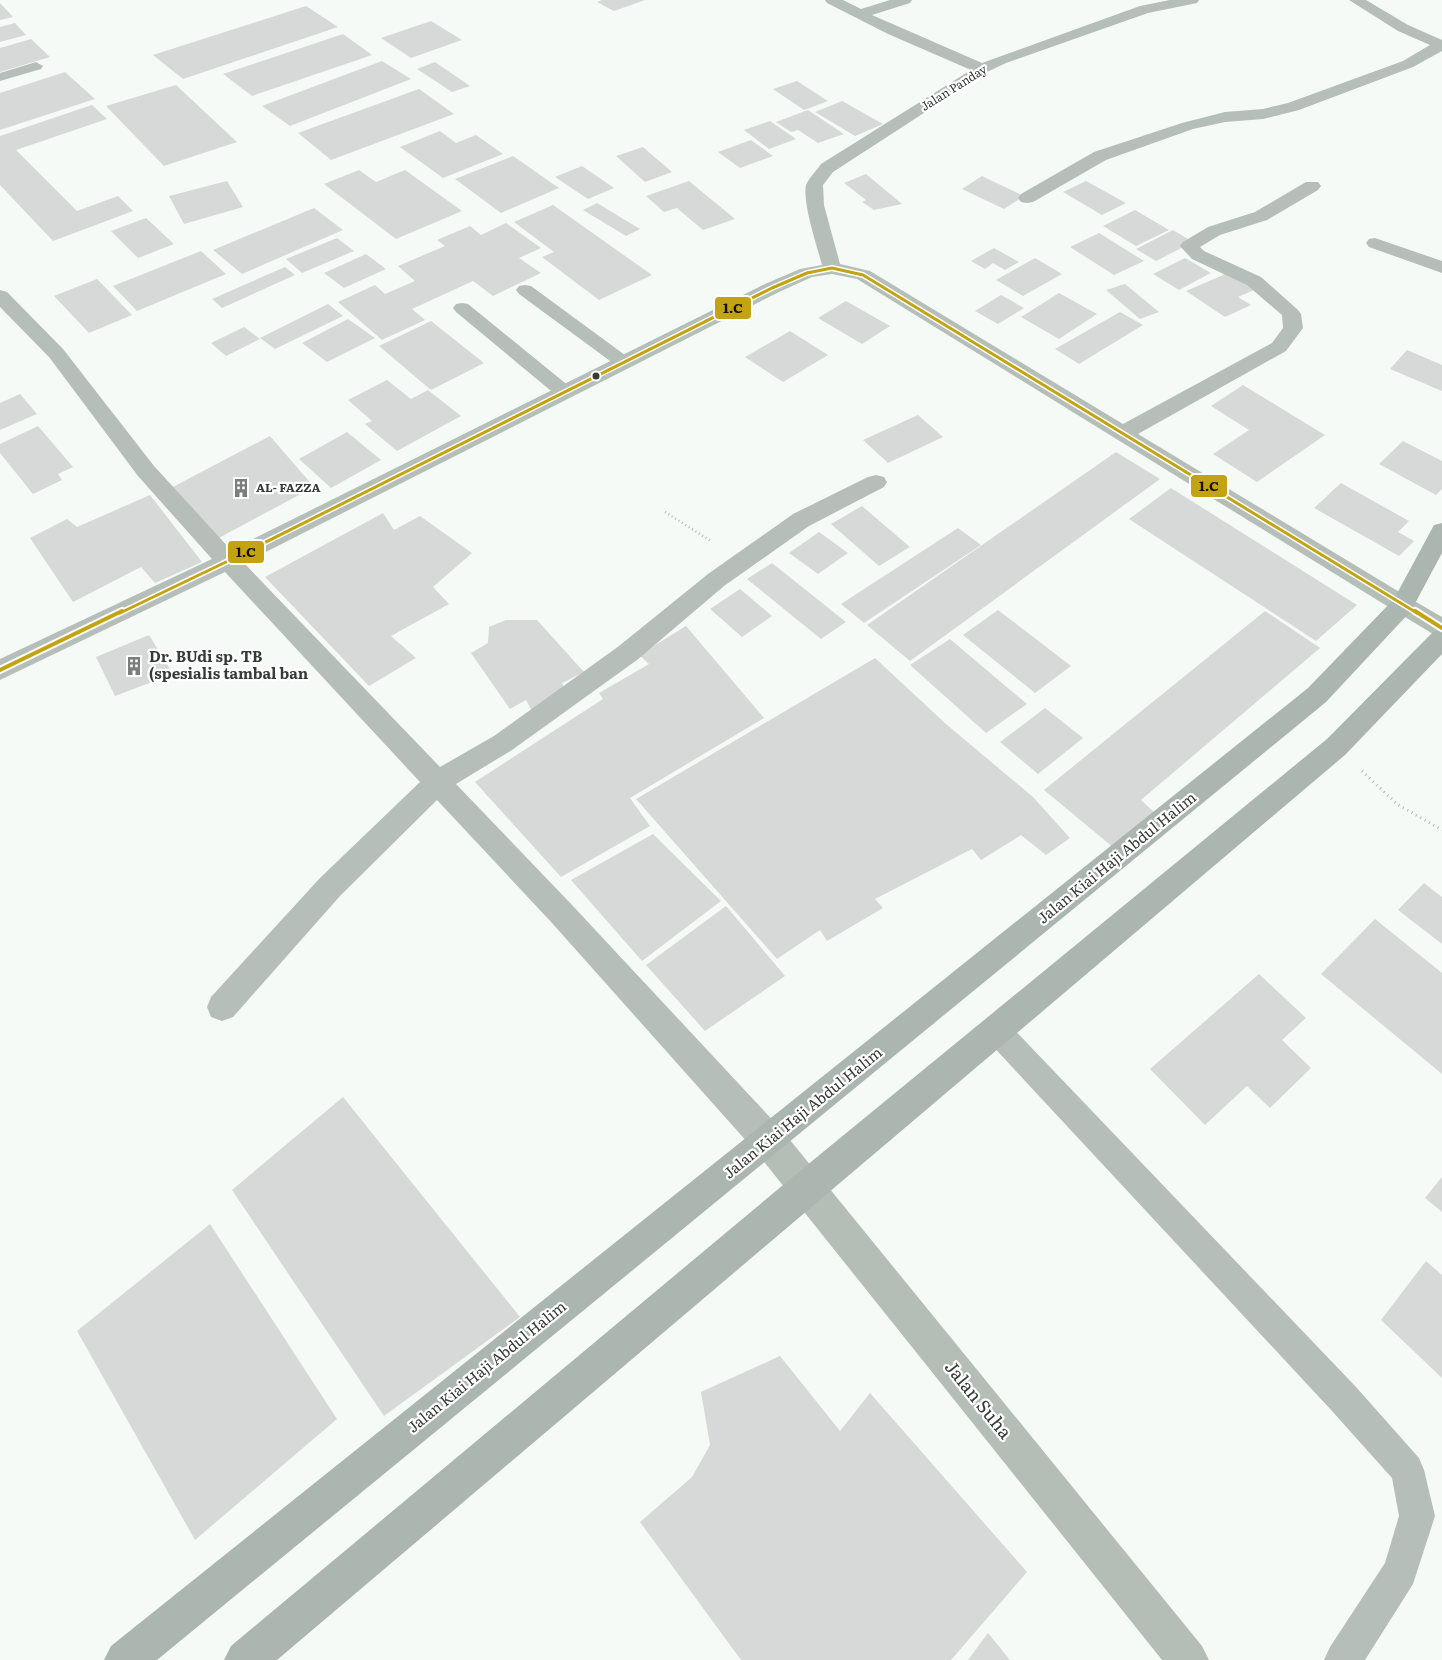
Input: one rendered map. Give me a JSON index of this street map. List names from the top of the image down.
{
  "streets": {
    "main road": ["Jalan Kiai Haji Abdul Halim", "Jalan Suha"],
    "street": ["Jalan Panday"]
  },
  "crossings": [
    ["Jalan Kiai Haji Abdul Halim", "Jalan Suha"]
  ],
  "places": {
    "building": ["AL- FAZZA", "Dr. BUdi sp. TB (spesialis tambal ban"]
  },
  "lines": ["transit line 1.C"]
}
